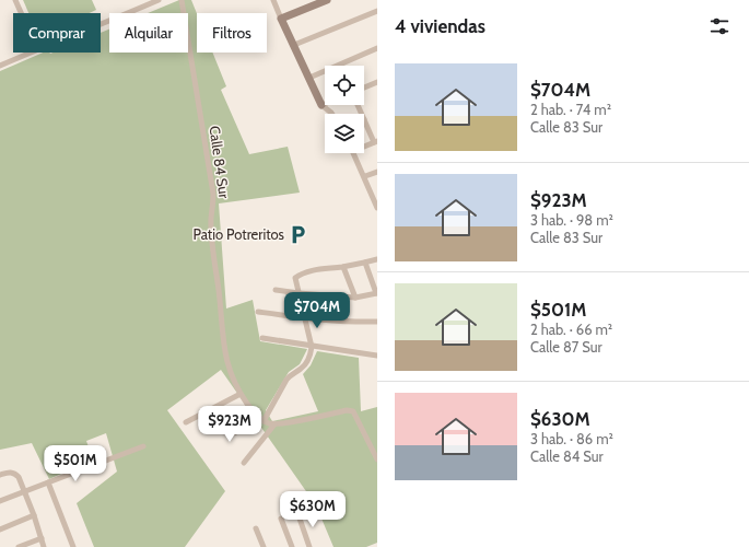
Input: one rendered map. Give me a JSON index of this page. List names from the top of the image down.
{
  "streets": {
    "street": ["Calle 84 Sur"]
  },
  "places": {
    "parking": ["Patio Potreritos"]
  },
  "page": {
    "heading": "4 viviendas",
    "chip": ["Comprar", "Alquilar", "Filtros"],
    "list": [
      {
        "name": "$704M",
        "note": "2 hab. · 74 m² · Calle 83 Sur"
      },
      {
        "name": "$923M",
        "note": "3 hab. · 98 m² · Calle 83 Sur"
      },
      {
        "name": "$501M",
        "note": "2 hab. · 66 m² · Calle 87 Sur"
      },
      {
        "name": "$630M",
        "note": "3 hab. · 86 m² · Calle 84 Sur"
      }
    ],
    "price": [
      "$704M",
      "$923M",
      "$501M",
      "$630M"
    ]
  }
}
